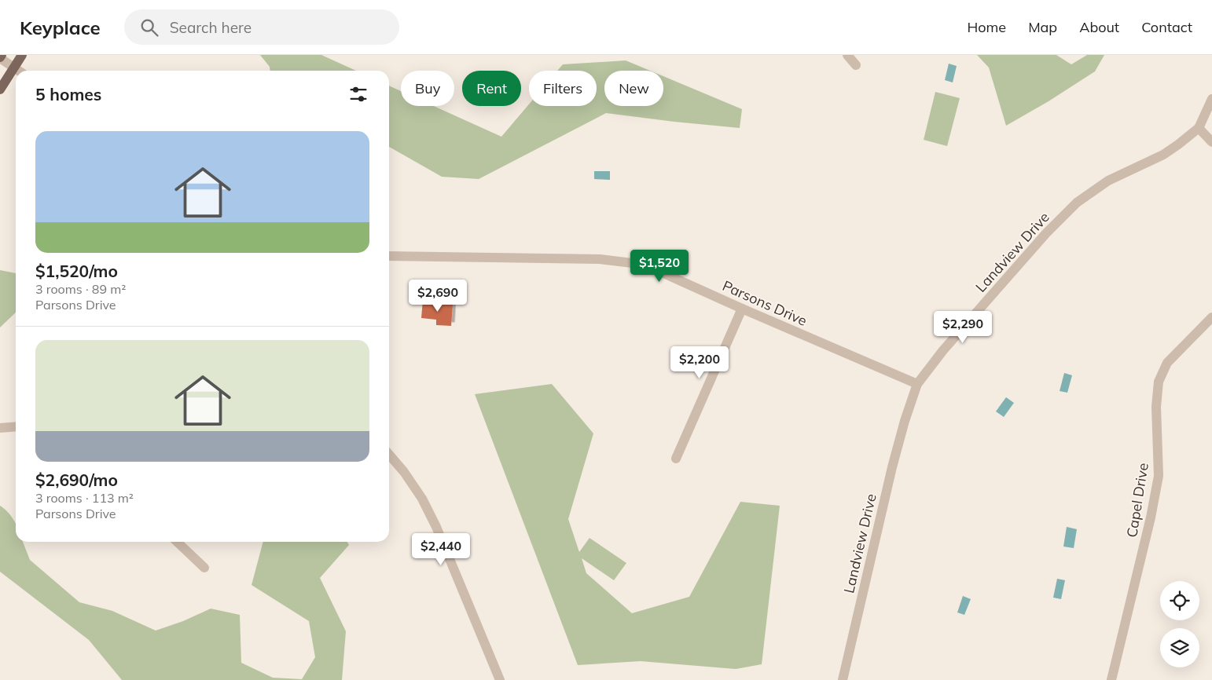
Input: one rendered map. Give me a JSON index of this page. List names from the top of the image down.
{
  "streets": {
    "street": ["Landview Drive", "Parsons Drive", "Capel Drive"]
  },
  "crossings": [
    ["Landview Drive", "Parsons Drive"]
  ],
  "page": {
    "header": "Keyplace",
    "search": "Search here",
    "nav": [
      "Home",
      "Map",
      "About",
      "Contact"
    ],
    "chip": [
      "Buy",
      "Rent",
      "Filters",
      "New"
    ],
    "heading": "5 homes",
    "list": [
      {
        "name": "$1,520/mo",
        "note": "3 rooms · 89 m² · Parsons Drive"
      },
      {
        "name": "$2,690/mo",
        "note": "3 rooms · 113 m² · Parsons Drive"
      }
    ],
    "price": [
      "$1,520",
      "$2,690",
      "$2,290",
      "$2,200",
      "$2,440"
    ]
  }
}
